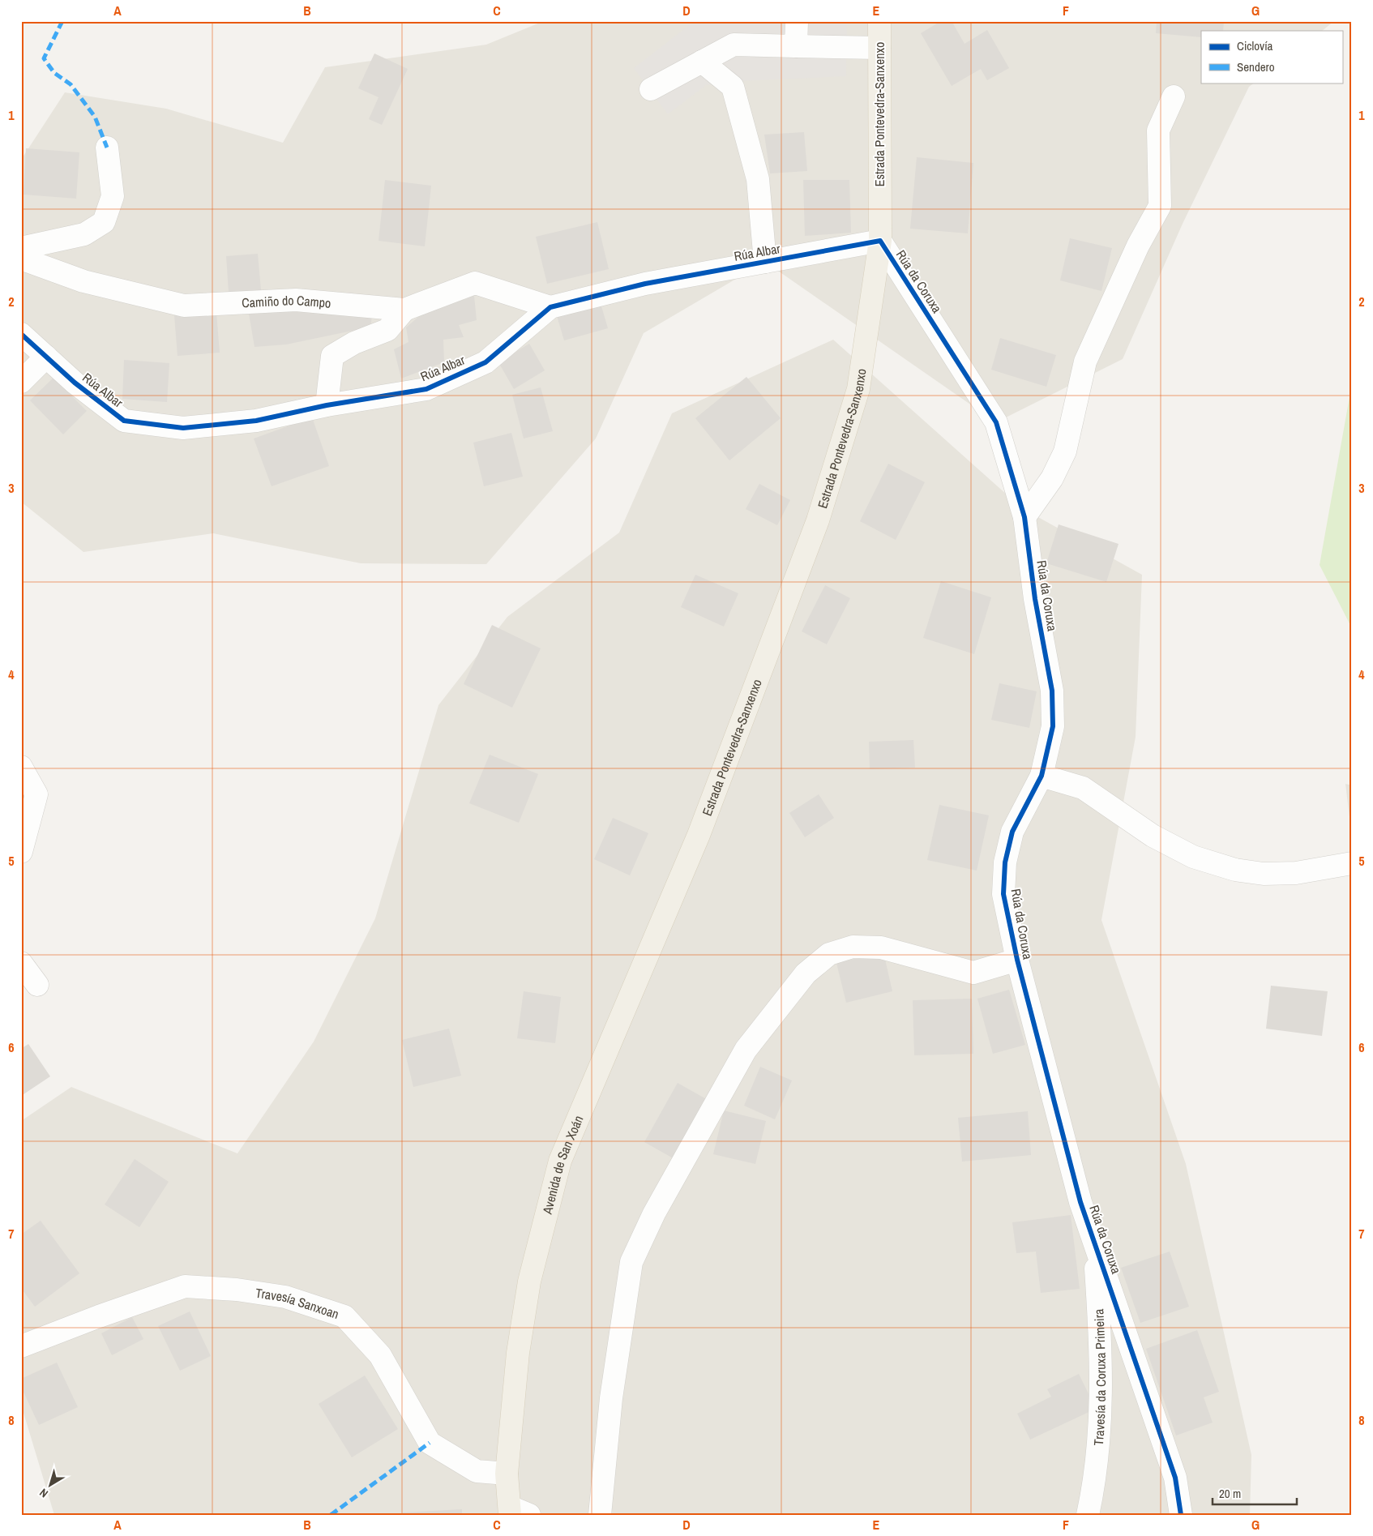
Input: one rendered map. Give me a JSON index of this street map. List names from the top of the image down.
{
  "streets": {
    "main road": ["Estrada Pontevedra-Sanxenxo", "Avenida de San Xoán"],
    "street": [
      "Rúa Albar",
      "Rúa da Coruxa",
      "Camiño do Campo",
      "Travesía Sanxoan",
      "Travesía da Coruxa Primeira"
    ]
  },
  "crossings": [
    ["Estrada Pontevedra-Sanxenxo", "Rúa Albar"],
    ["Estrada Pontevedra-Sanxenxo", "Rúa da Coruxa"],
    ["Estrada Pontevedra-Sanxenxo", "Avenida de San Xoán"],
    ["Rúa Albar", "Rúa da Coruxa"],
    ["Rúa Albar", "Camiño do Campo"],
    ["Rúa da Coruxa", "Travesía da Coruxa Primeira"],
    ["Avenida de San Xoán", "Travesía Sanxoan"]
  ],
  "legend": ["Ciclovía", "Sendero"],
  "scale_bar": "20 m",
  "north": "bottom left",
  "grid": {
    "columns": [
      "A",
      "B",
      "C",
      "D",
      "E",
      "F",
      "G"
    ],
    "rows": [
      "1",
      "2",
      "3",
      "4",
      "5",
      "6",
      "7",
      "8"
    ]
  }
}
